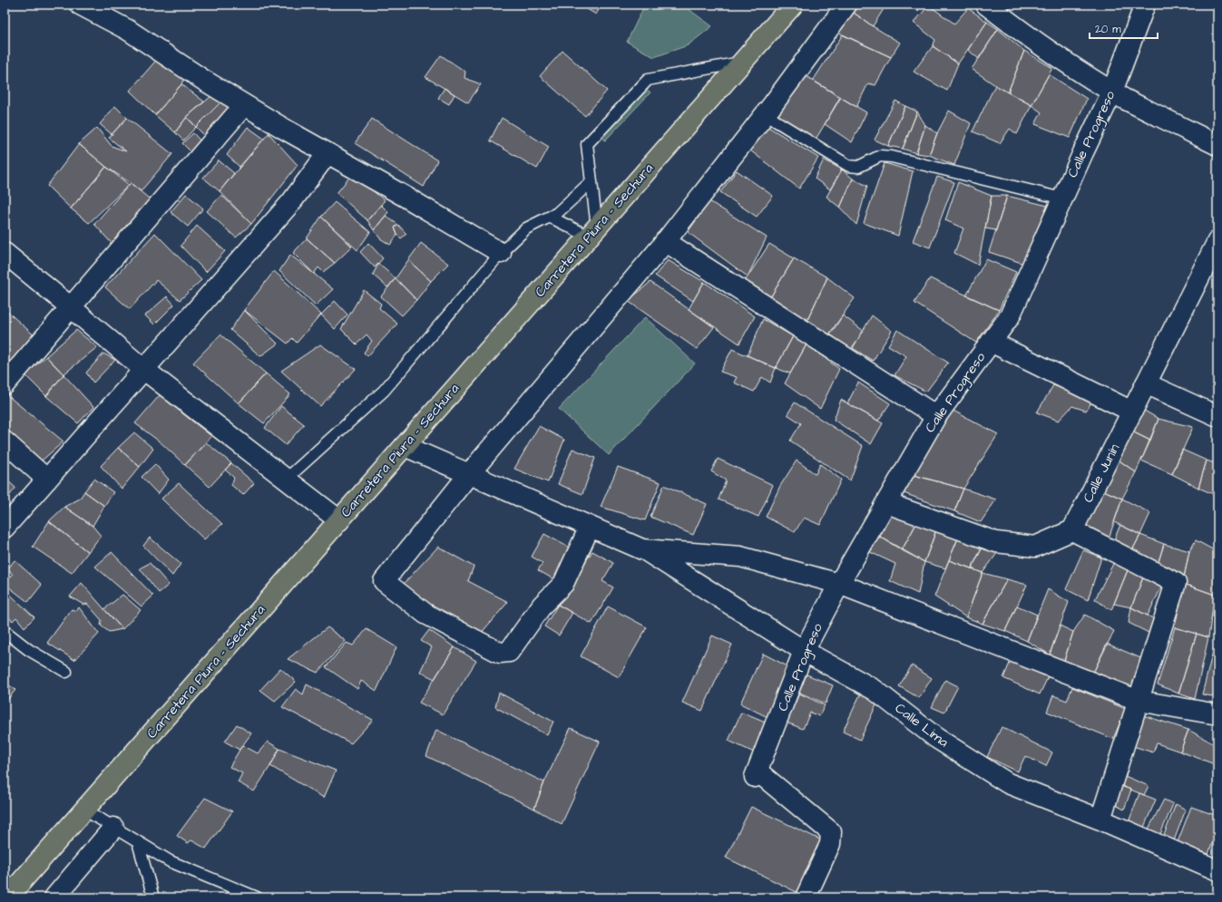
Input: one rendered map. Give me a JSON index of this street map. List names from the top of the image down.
{
  "streets": {
    "main road": ["Carretera Piura - Sechura"],
    "street": ["Calle Progreso", "Calle Junín", "Calle Lima"]
  },
  "crossings": [
    ["Calle Progreso", "Calle Lima"]
  ],
  "scale_bar": "20 m"
}
